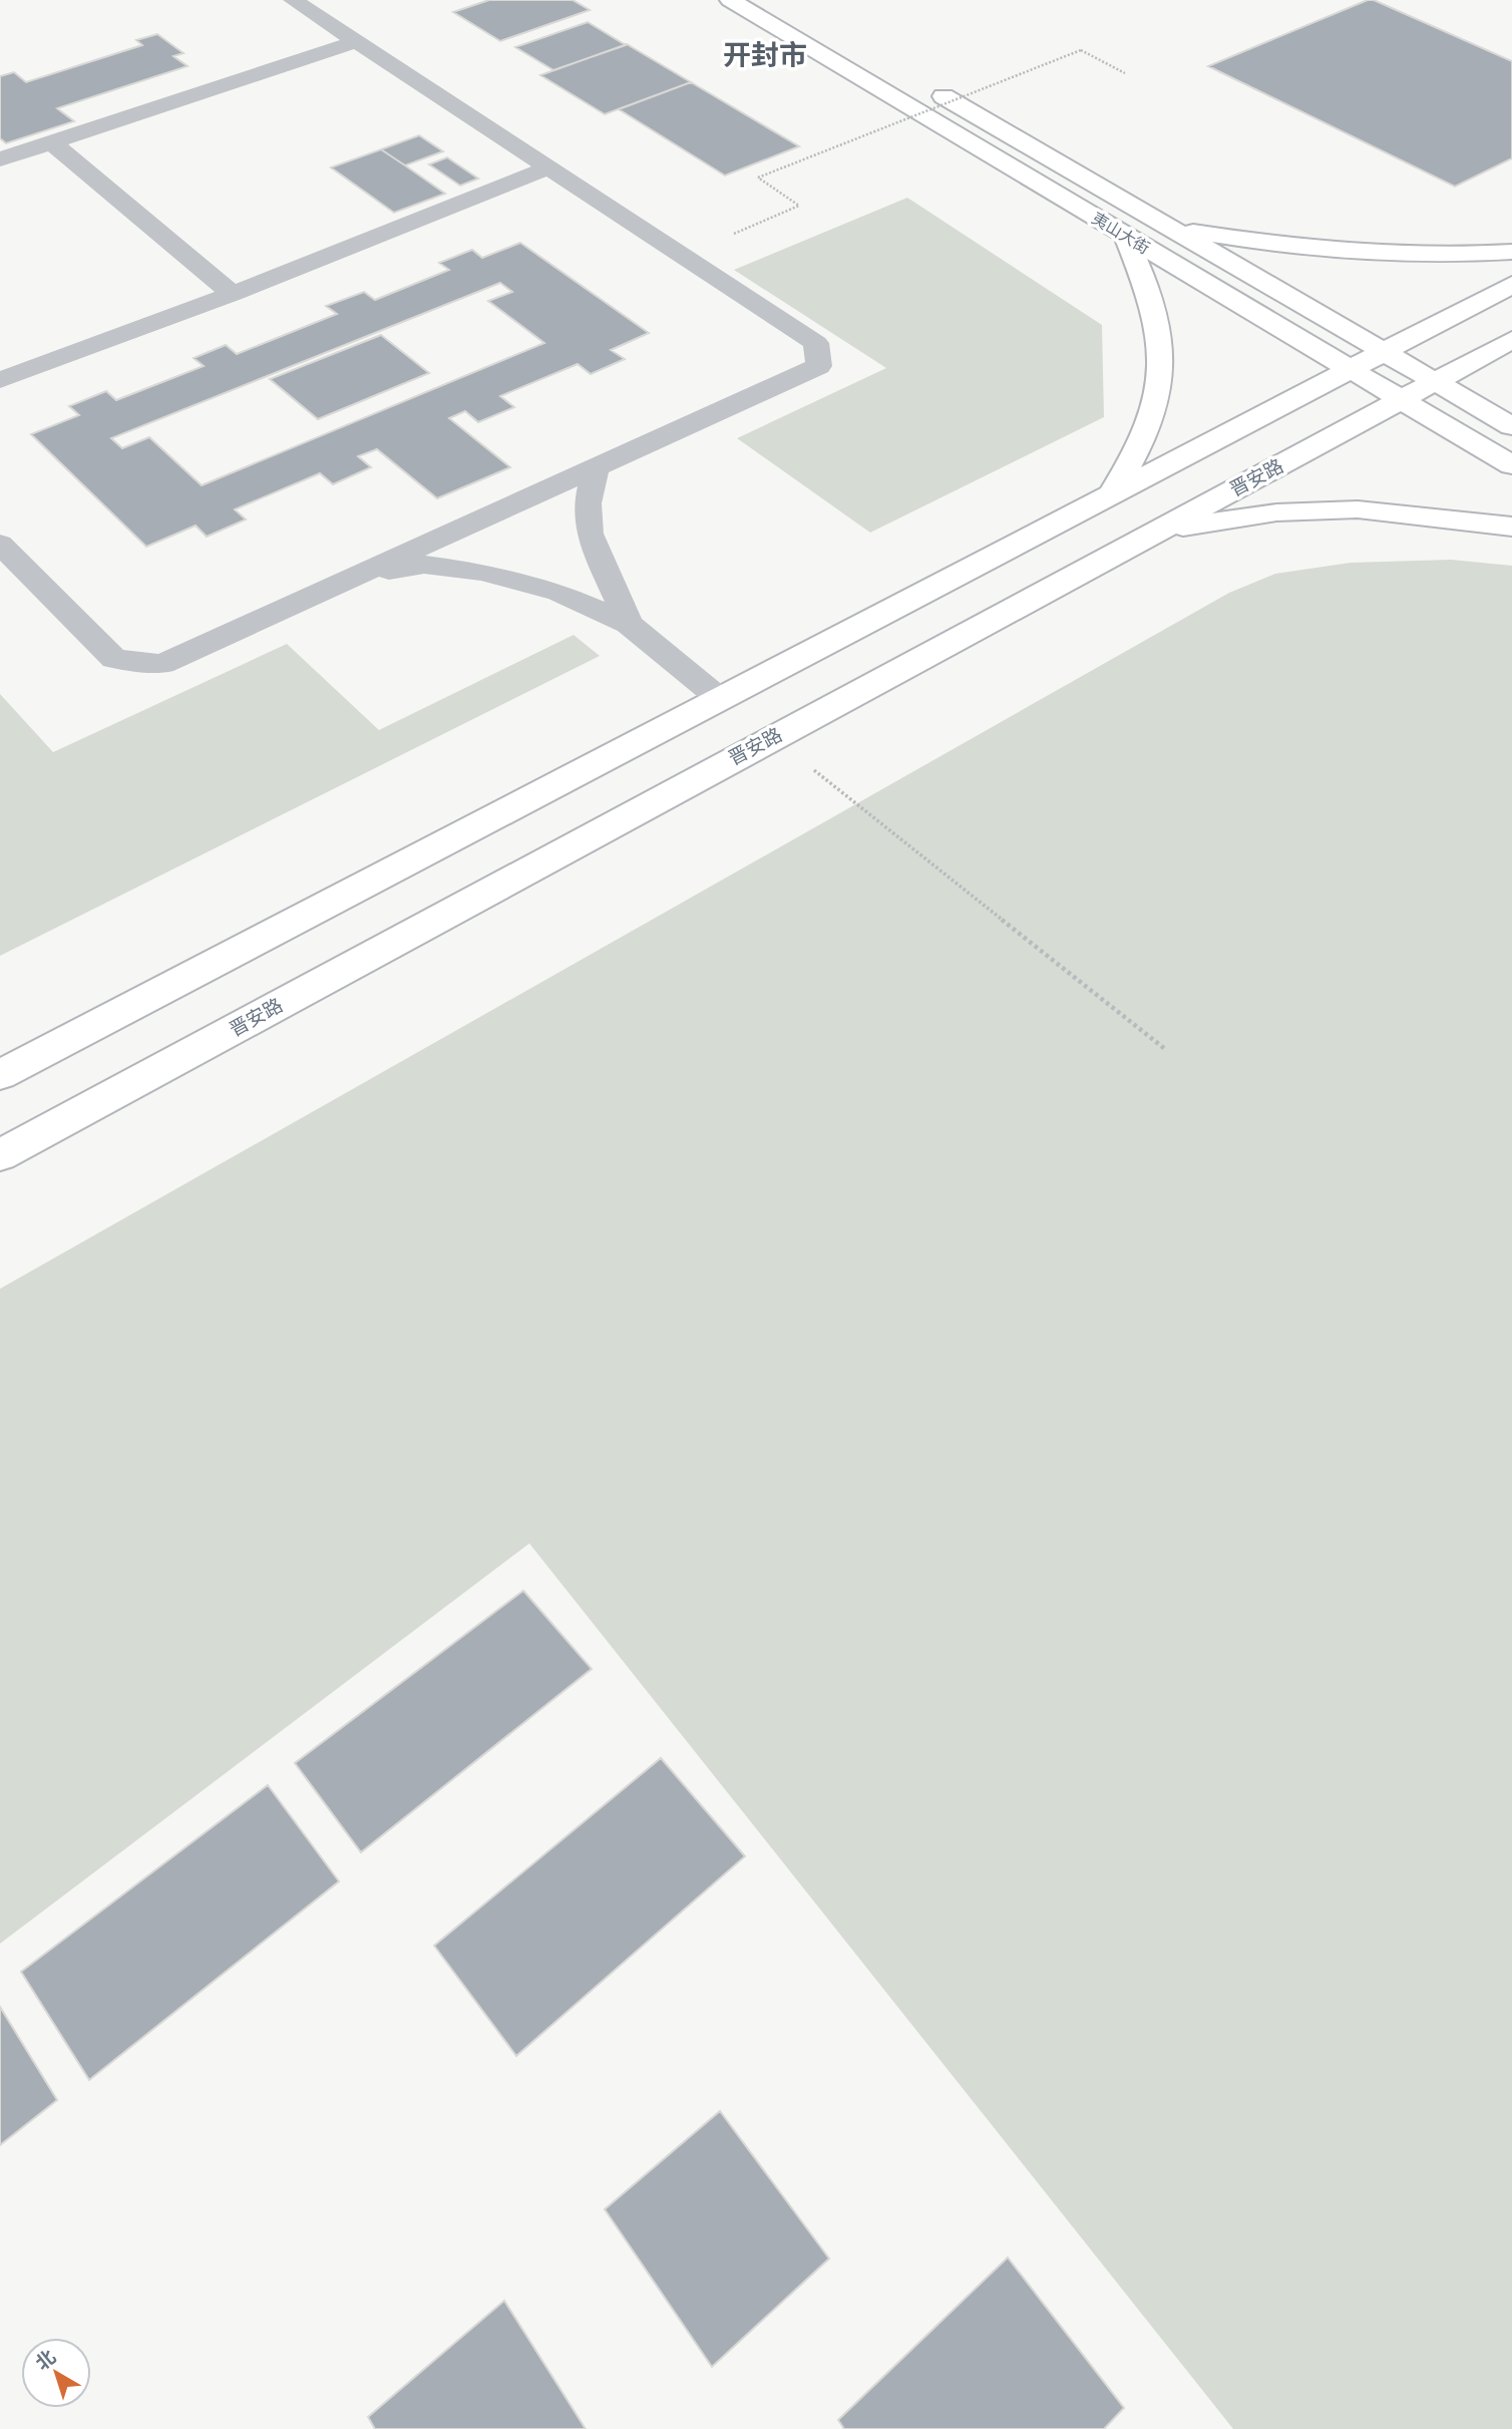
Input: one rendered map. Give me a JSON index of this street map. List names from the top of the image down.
{
  "streets": {
    "main road": ["夷山大街", "晋安路"]
  },
  "crossings": [
    ["夷山大街", "晋安路"]
  ],
  "districts": ["开封市"],
  "north": "top left"
}
